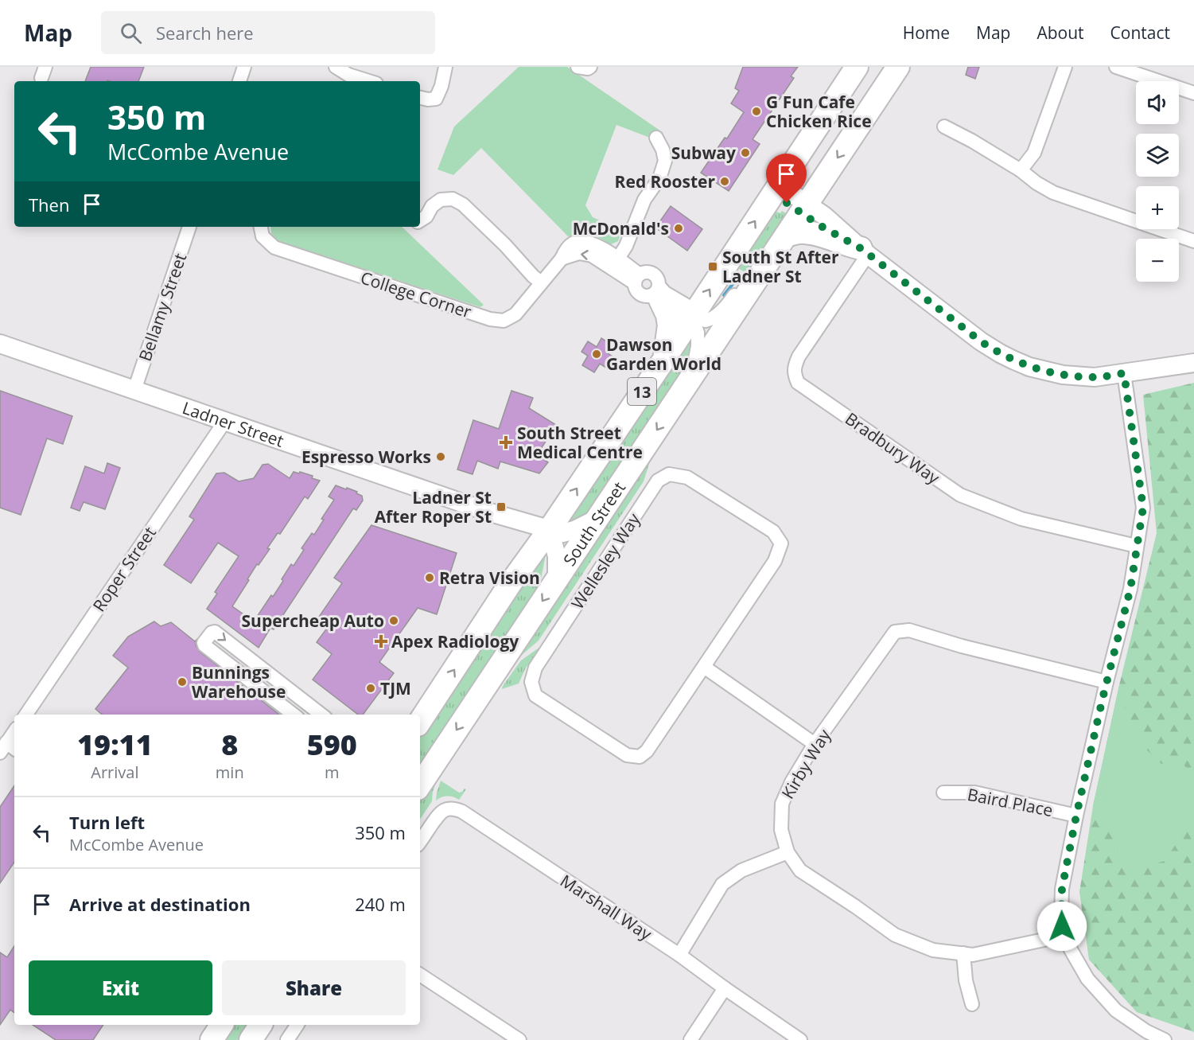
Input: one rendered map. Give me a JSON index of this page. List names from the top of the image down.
{
  "streets": {
    "highway": ["13", "South Street"],
    "street": [
      "College Corner",
      "Bellamy Street",
      "Ladner Street",
      "Bradbury Way",
      "Wellesley Way",
      "Roper Street",
      "Kirby Way",
      "Baird Place",
      "Marshall Way"
    ]
  },
  "crossings": [
    ["Bellamy Street", "Ladner Street"],
    ["Ladner Street", "South Street"],
    ["Ladner Street", "Roper Street"]
  ],
  "places": {
    "other": [
      "G Fun Cafe Chicken Rice",
      "Subway",
      "Red Rooster",
      "McDonald's",
      "Dawson Garden World",
      "Espresso Works",
      "Retra Vision",
      "Supercheap Auto",
      "Bunnings Warehouse",
      "TJM"
    ],
    "transit": ["South St After Ladner St", "Ladner St After Roper St"],
    "health": ["South Street Medical Centre", "Apex Radiology"]
  },
  "page": {
    "header": "Map",
    "search": "Search here",
    "nav": [
      "Home",
      "Map",
      "About",
      "Contact"
    ],
    "map_buttons": ["+", "−"],
    "turn": ["350 m", "McCombe Avenue"],
    "then": "Then",
    "eta": [
      "19:11",
      "Arrival",
      "8",
      "min",
      "590",
      "m"
    ],
    "list": [
      {
        "name": "Turn left",
        "note": "McCombe Avenue",
        "value": "350 m"
      },
      {
        "name": "Arrive at destination",
        "value": "240 m"
      }
    ],
    "buttons": ["Exit", "Share"]
  }
}
